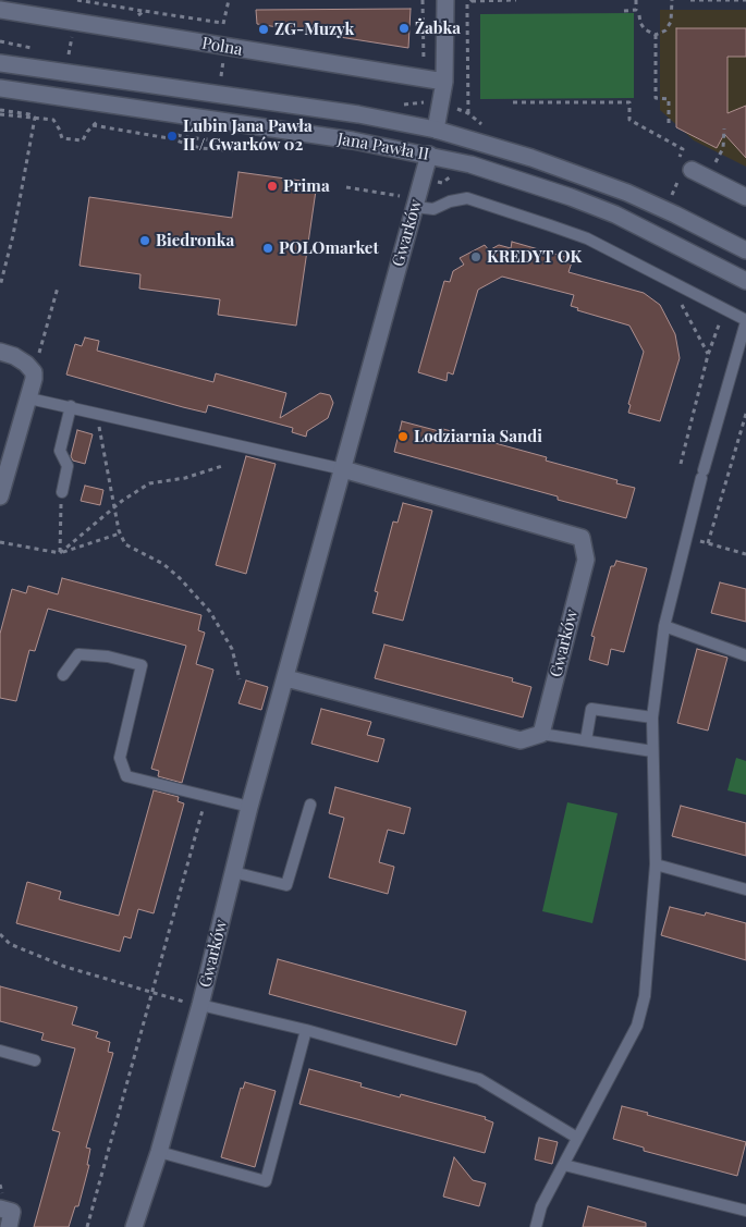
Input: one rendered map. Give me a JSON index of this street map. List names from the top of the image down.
{
  "streets": {
    "street": ["Polna", "Jana Pawła II", "Gwarków"]
  },
  "crossings": [
    ["Polna", "Gwarków"],
    ["Jana Pawła II", "Gwarków"]
  ],
  "places": [
    "Żabka",
    "ZG-Muzyk",
    "Lubin Jana Pawła II / Gwarków 02",
    "Prima",
    "Biedronka",
    "POLOmarket",
    "KREDYT OK",
    "Lodziarnia Sandi"
  ]
}
